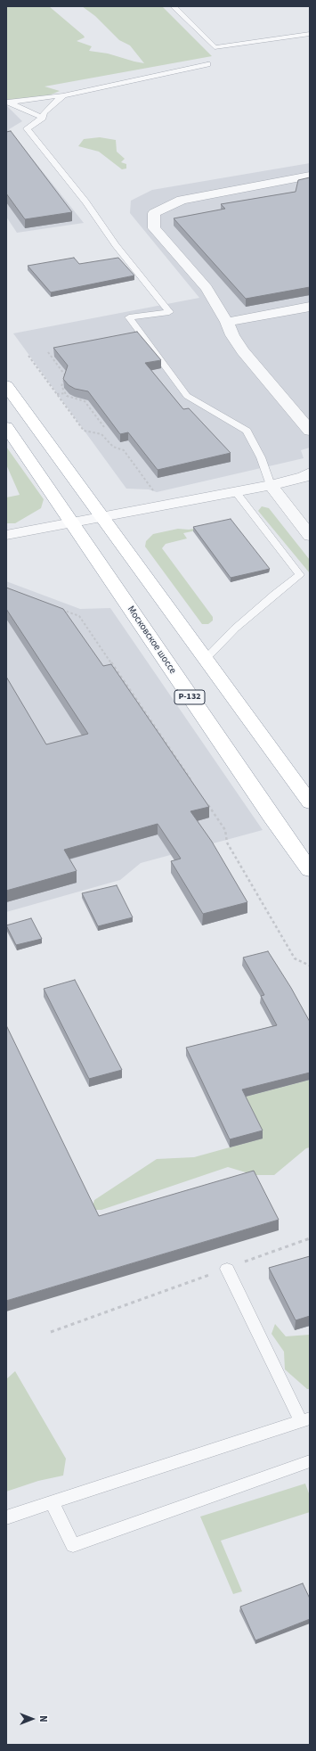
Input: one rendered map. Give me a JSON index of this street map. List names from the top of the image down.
{
  "streets": {
    "highway": ["Московское шоссе", "Р-132"]
  },
  "north": "right"
}
